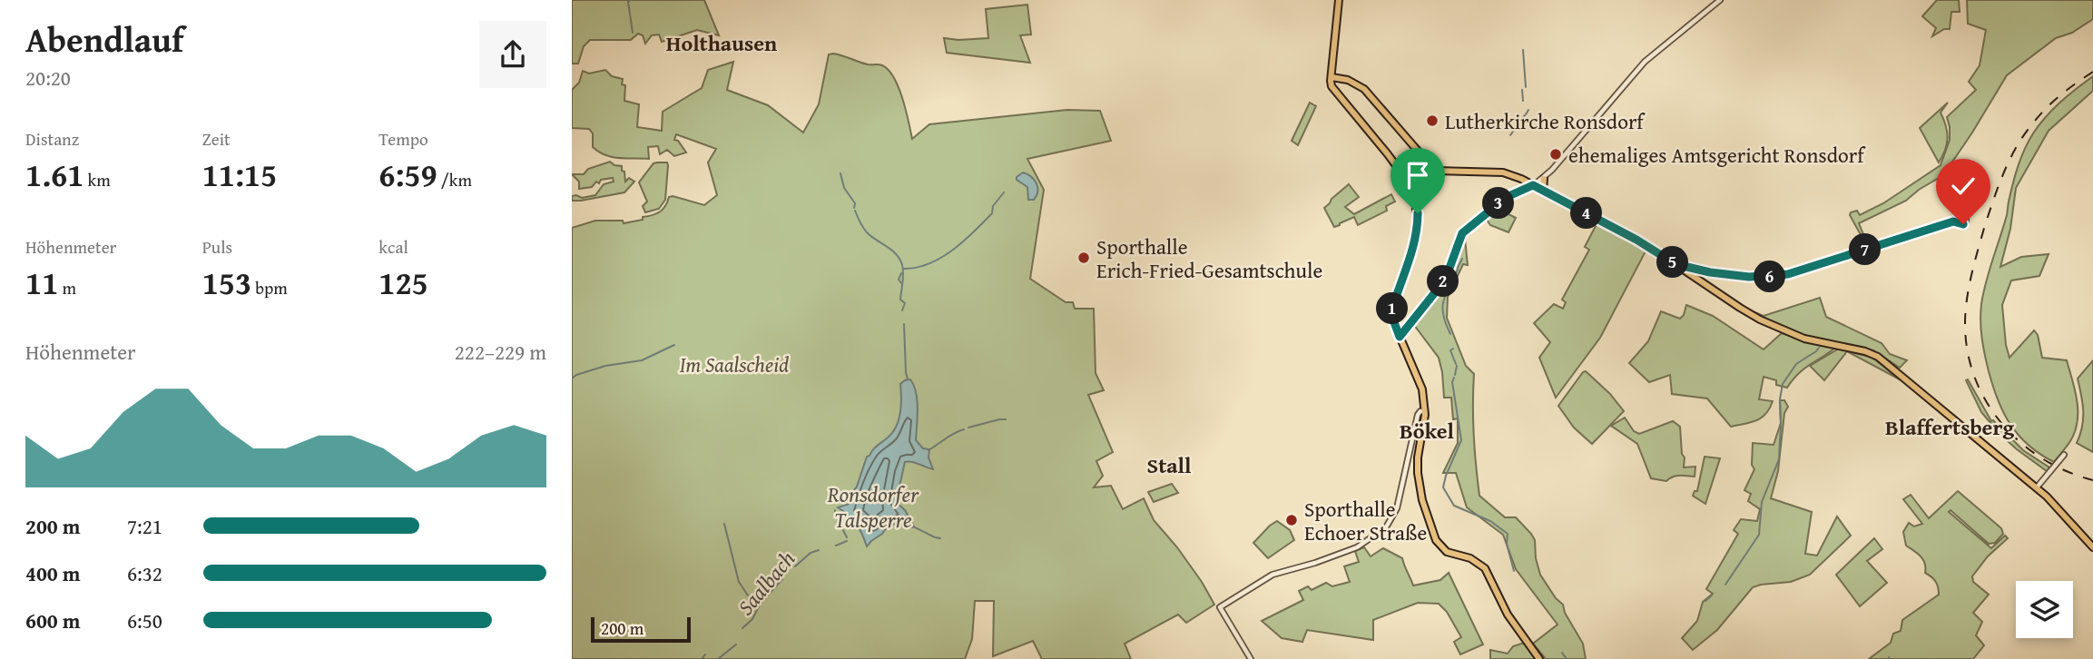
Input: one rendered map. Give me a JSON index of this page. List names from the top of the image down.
{
  "districts": [
    "Holthausen",
    "Blaffertsberg",
    "Bökel",
    "Stall"
  ],
  "water": ["Ronsdorfer Talsperre", "Saalbach"],
  "parks": ["Im Saalscheid"],
  "places": [
    "Lutherkirche Ronsdorf",
    "ehemaliges Amtsgericht Ronsdorf",
    "Sporthalle Erich-Fried-Gesamtschule",
    "Sporthalle Echoer Straße"
  ],
  "scale_bar": "200 m",
  "page": {
    "heading": ["Abendlauf", "20:20"],
    "stats": [
      ["Distanz", "1.61 km"],
      ["Zeit", "11:15"],
      ["Tempo", "6:59 /km"],
      ["Höhenmeter", "11 m"],
      ["Puls", "153 bpm"],
      ["kcal", "125"]
    ],
    "pins": [
      "3",
      "4",
      "7",
      "5",
      "6",
      "2",
      "1"
    ],
    "chart": ["Höhenmeter", "222–229 m"],
    "list": [
      {
        "name": "200 m",
        "note": "7:21"
      },
      {
        "name": "400 m",
        "note": "6:32"
      },
      {
        "name": "600 m",
        "note": "6:50"
      }
    ],
    "scale": "200 m"
  }
}
